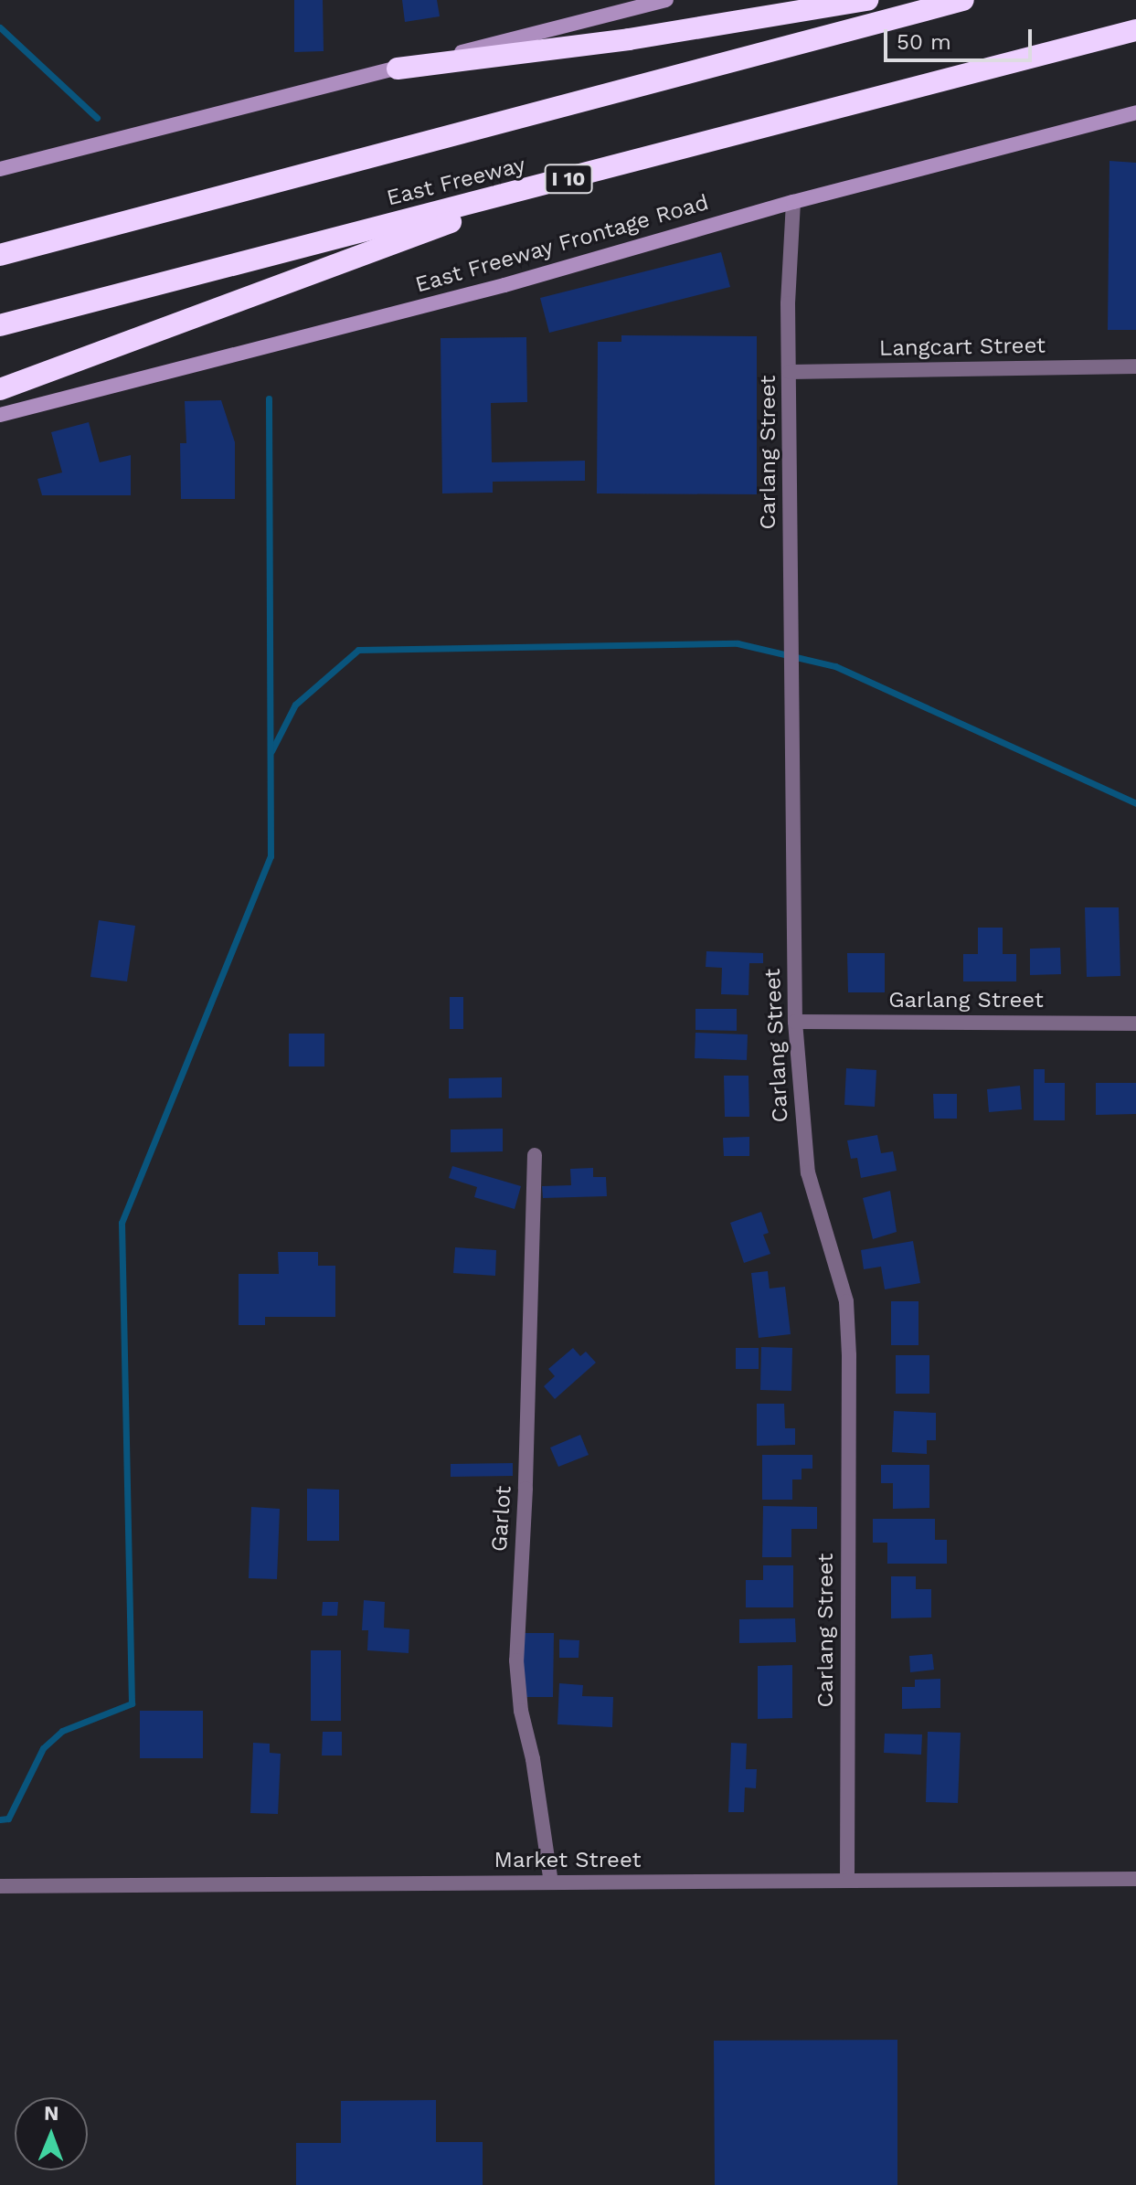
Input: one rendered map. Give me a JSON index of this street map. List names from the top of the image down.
{
  "streets": {
    "highway": ["I 10", "East Freeway"],
    "main road": ["East Freeway Frontage Road"],
    "street": [
      "Langcart Street",
      "Carlang Street",
      "Garlang Street",
      "Garlot",
      "Market Street"
    ]
  },
  "crossings": [
    ["East Freeway Frontage Road", "Carlang Street"],
    ["Langcart Street", "Carlang Street"],
    ["Carlang Street", "Garlang Street"],
    ["Carlang Street", "Market Street"],
    ["Garlot", "Market Street"]
  ],
  "scale_bar": "50 m",
  "north": "top"
}
